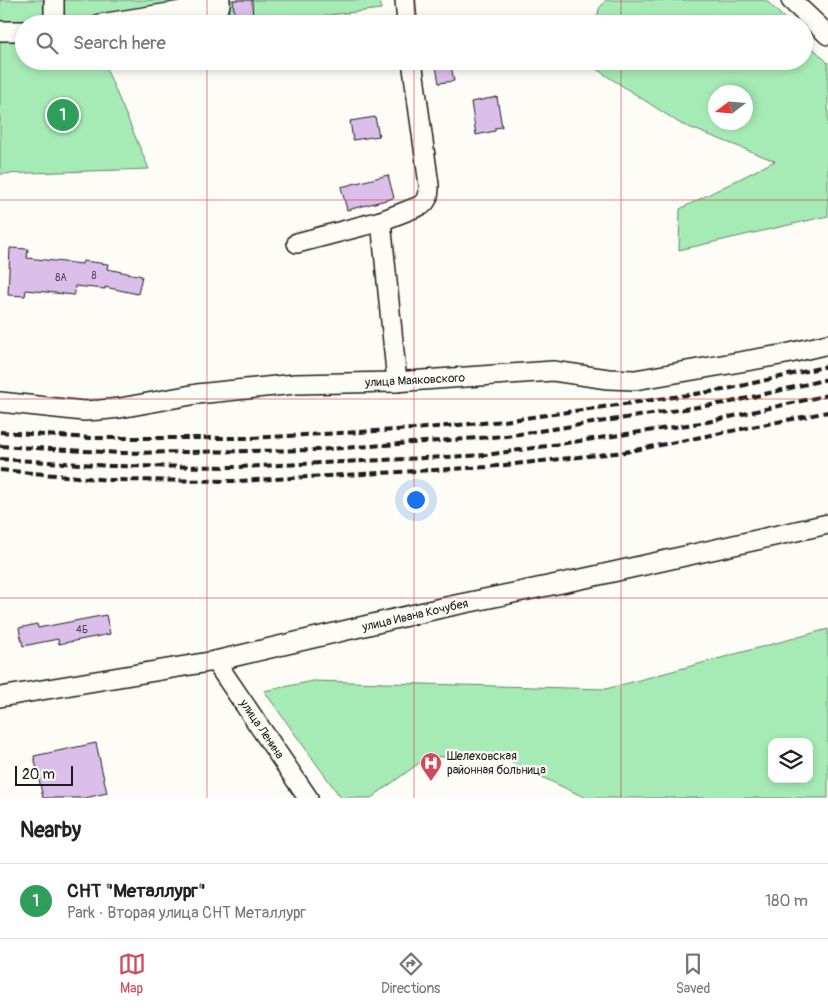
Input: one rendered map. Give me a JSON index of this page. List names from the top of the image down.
{
  "streets": {
    "street": ["улица Маяковского", "улица Ивана Кочубея", "улица Ленина"]
  },
  "crossings": [
    ["улица Ивана Кочубея", "улица Ленина"]
  ],
  "places": {
    "hospital": ["Шелеховская районная больница"]
  },
  "house_numbers": ["8", "8А", "4Б"],
  "scale_bar": "20 m",
  "north": "left",
  "page": {
    "search": "Search here",
    "pins": "1",
    "scale": "20 m",
    "heading": "Nearby",
    "list": [
      {
        "mark": "1",
        "name": "СНТ \"Металлург\"",
        "note": "Park · Вторая улица СНТ Металлург",
        "value": "180 m"
      }
    ],
    "nav": ["Map", "Directions", "Saved"]
  }
}
